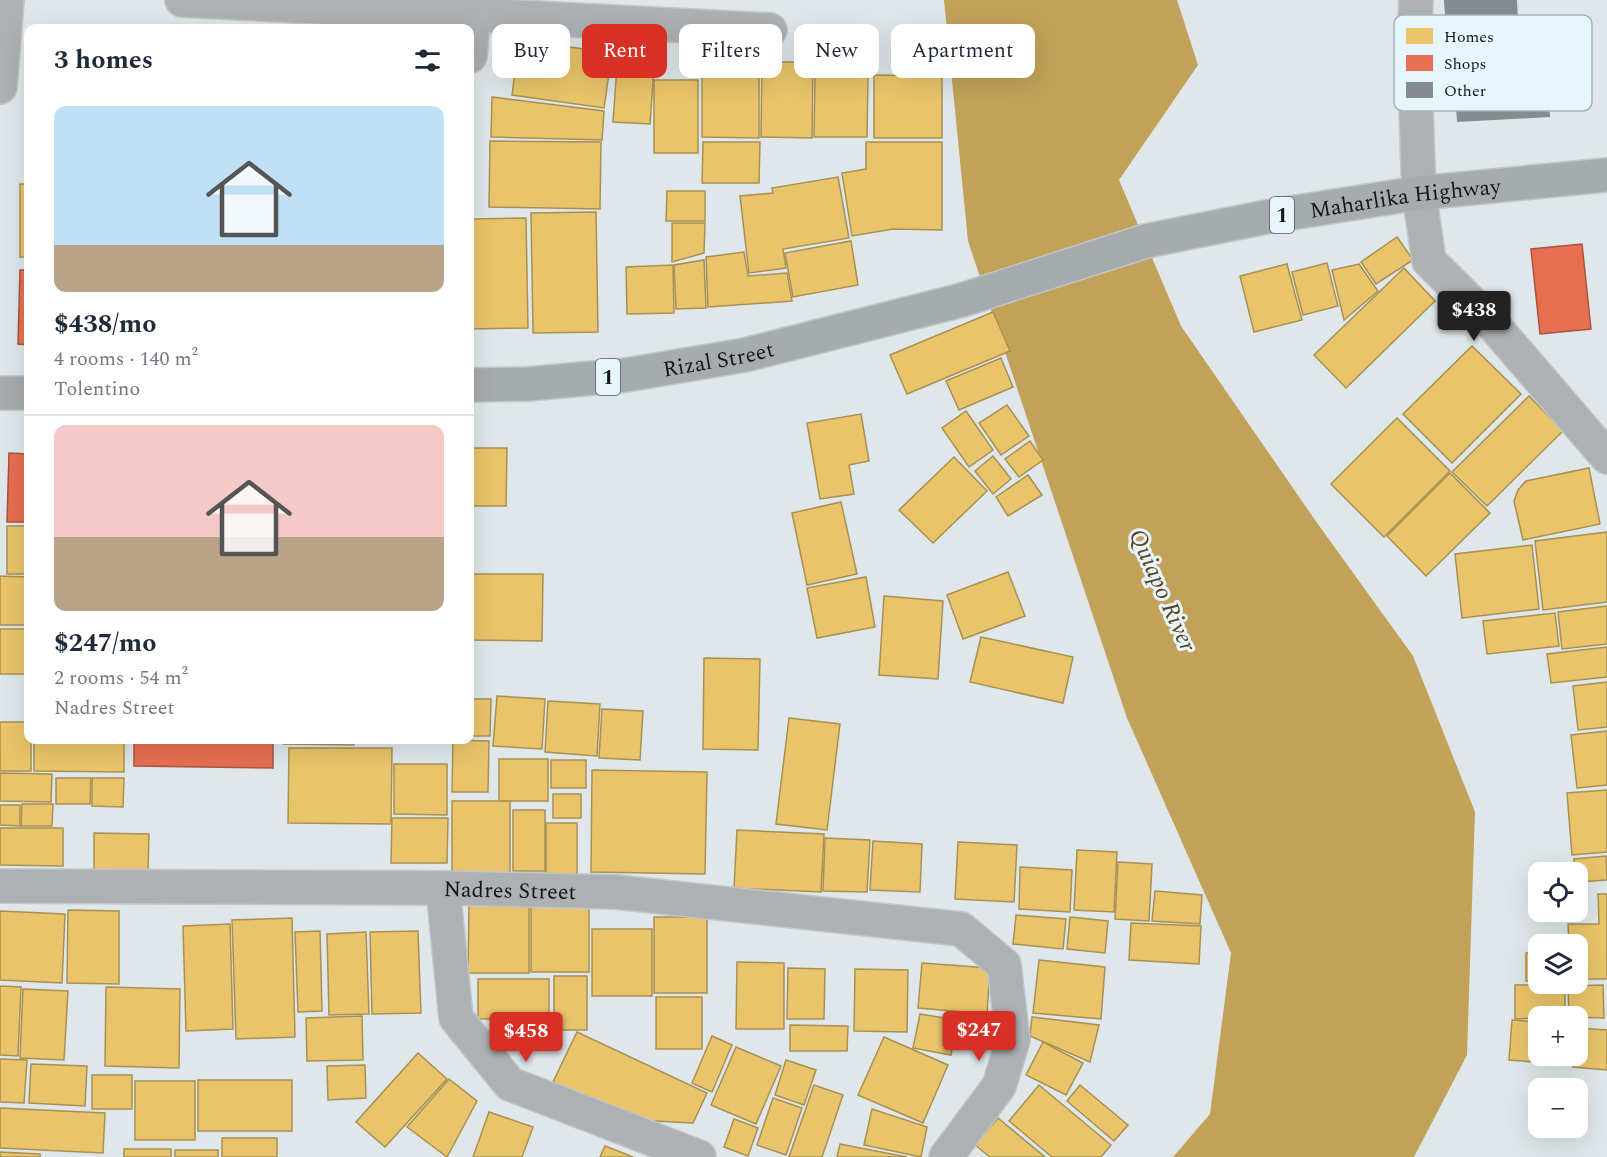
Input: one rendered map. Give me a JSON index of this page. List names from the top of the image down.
{
  "streets": {
    "main road": ["Maharlika Highway", "1", "Rizal Street"],
    "street": ["Nadres Street"]
  },
  "crossings": [
    ["Maharlika Highway", "Rizal Street"]
  ],
  "water": ["Quiapo River"],
  "legend": ["Homes", "Shops", "Other"],
  "page": {
    "chip": [
      "Buy",
      "Rent",
      "Filters",
      "New",
      "Apartment"
    ],
    "heading": "3 homes",
    "list": [
      {
        "name": "$438/mo",
        "note": "4 rooms · 140 m² · Tolentino"
      },
      {
        "name": "$247/mo",
        "note": "2 rooms · 54 m² · Nadres Street"
      }
    ],
    "price": ["$438", "$247", "$458"],
    "map_buttons": ["+", "−"]
  }
}
